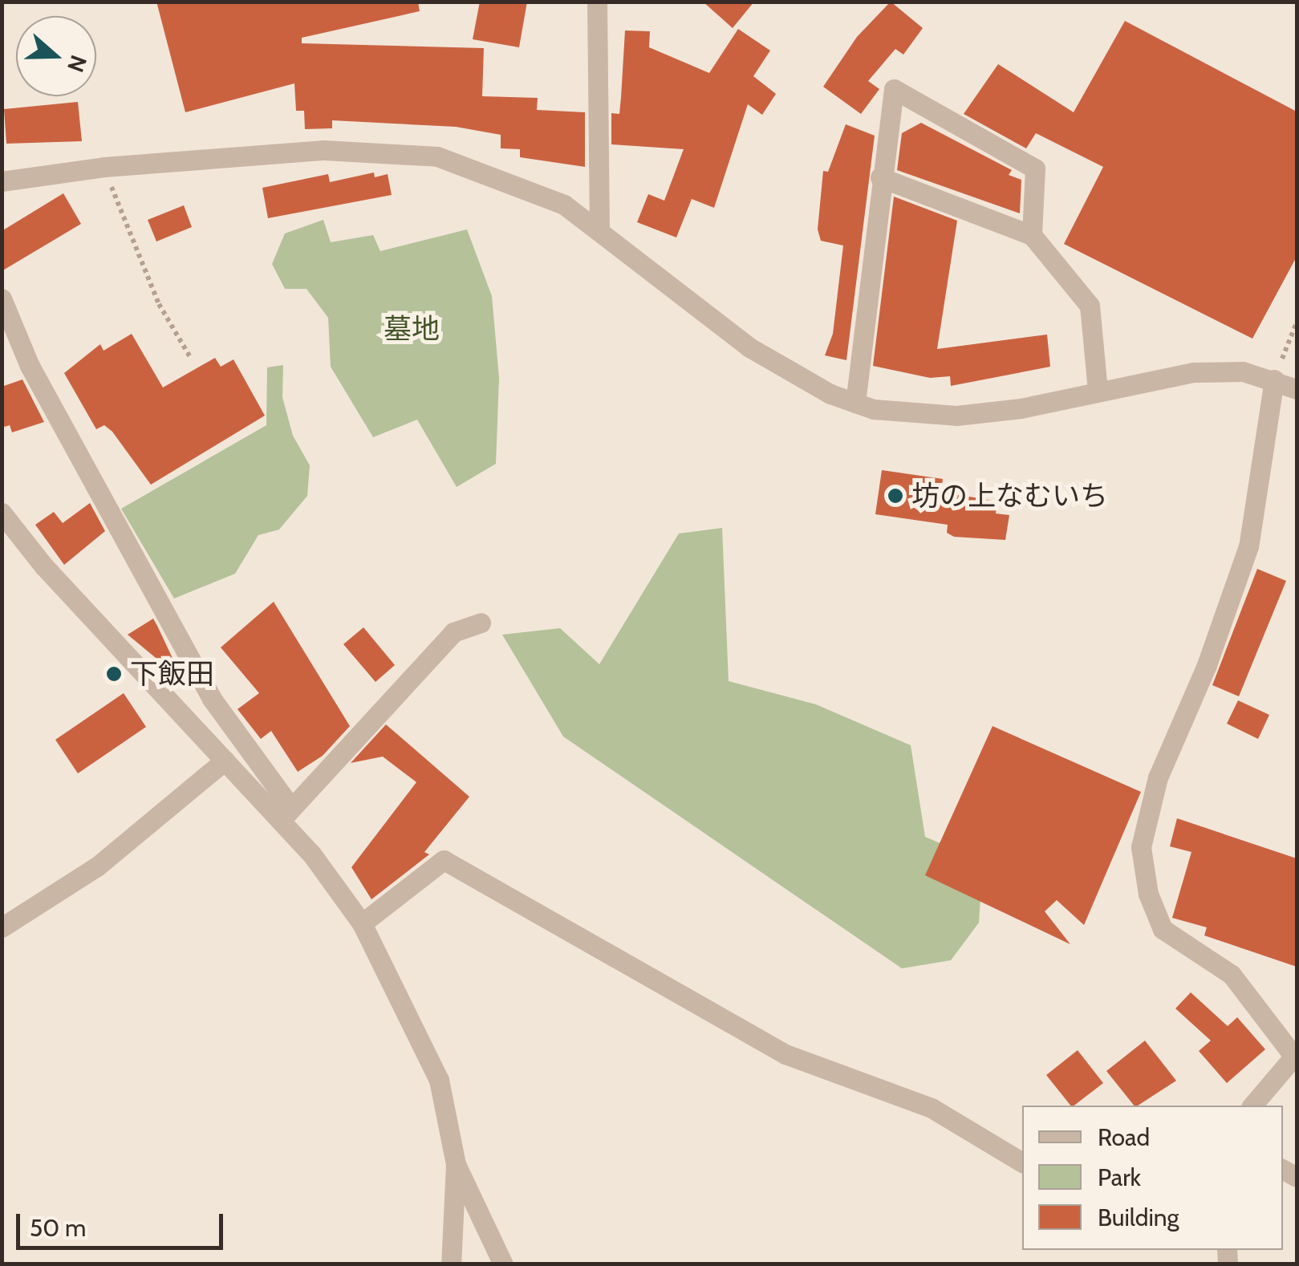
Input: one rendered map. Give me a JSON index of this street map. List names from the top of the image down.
{
  "parks": ["墓地"],
  "places": ["坊の上なむいち", "下飯田"],
  "legend": ["Road", "Park", "Building"],
  "scale_bar": "50 m",
  "north": "right"
}
